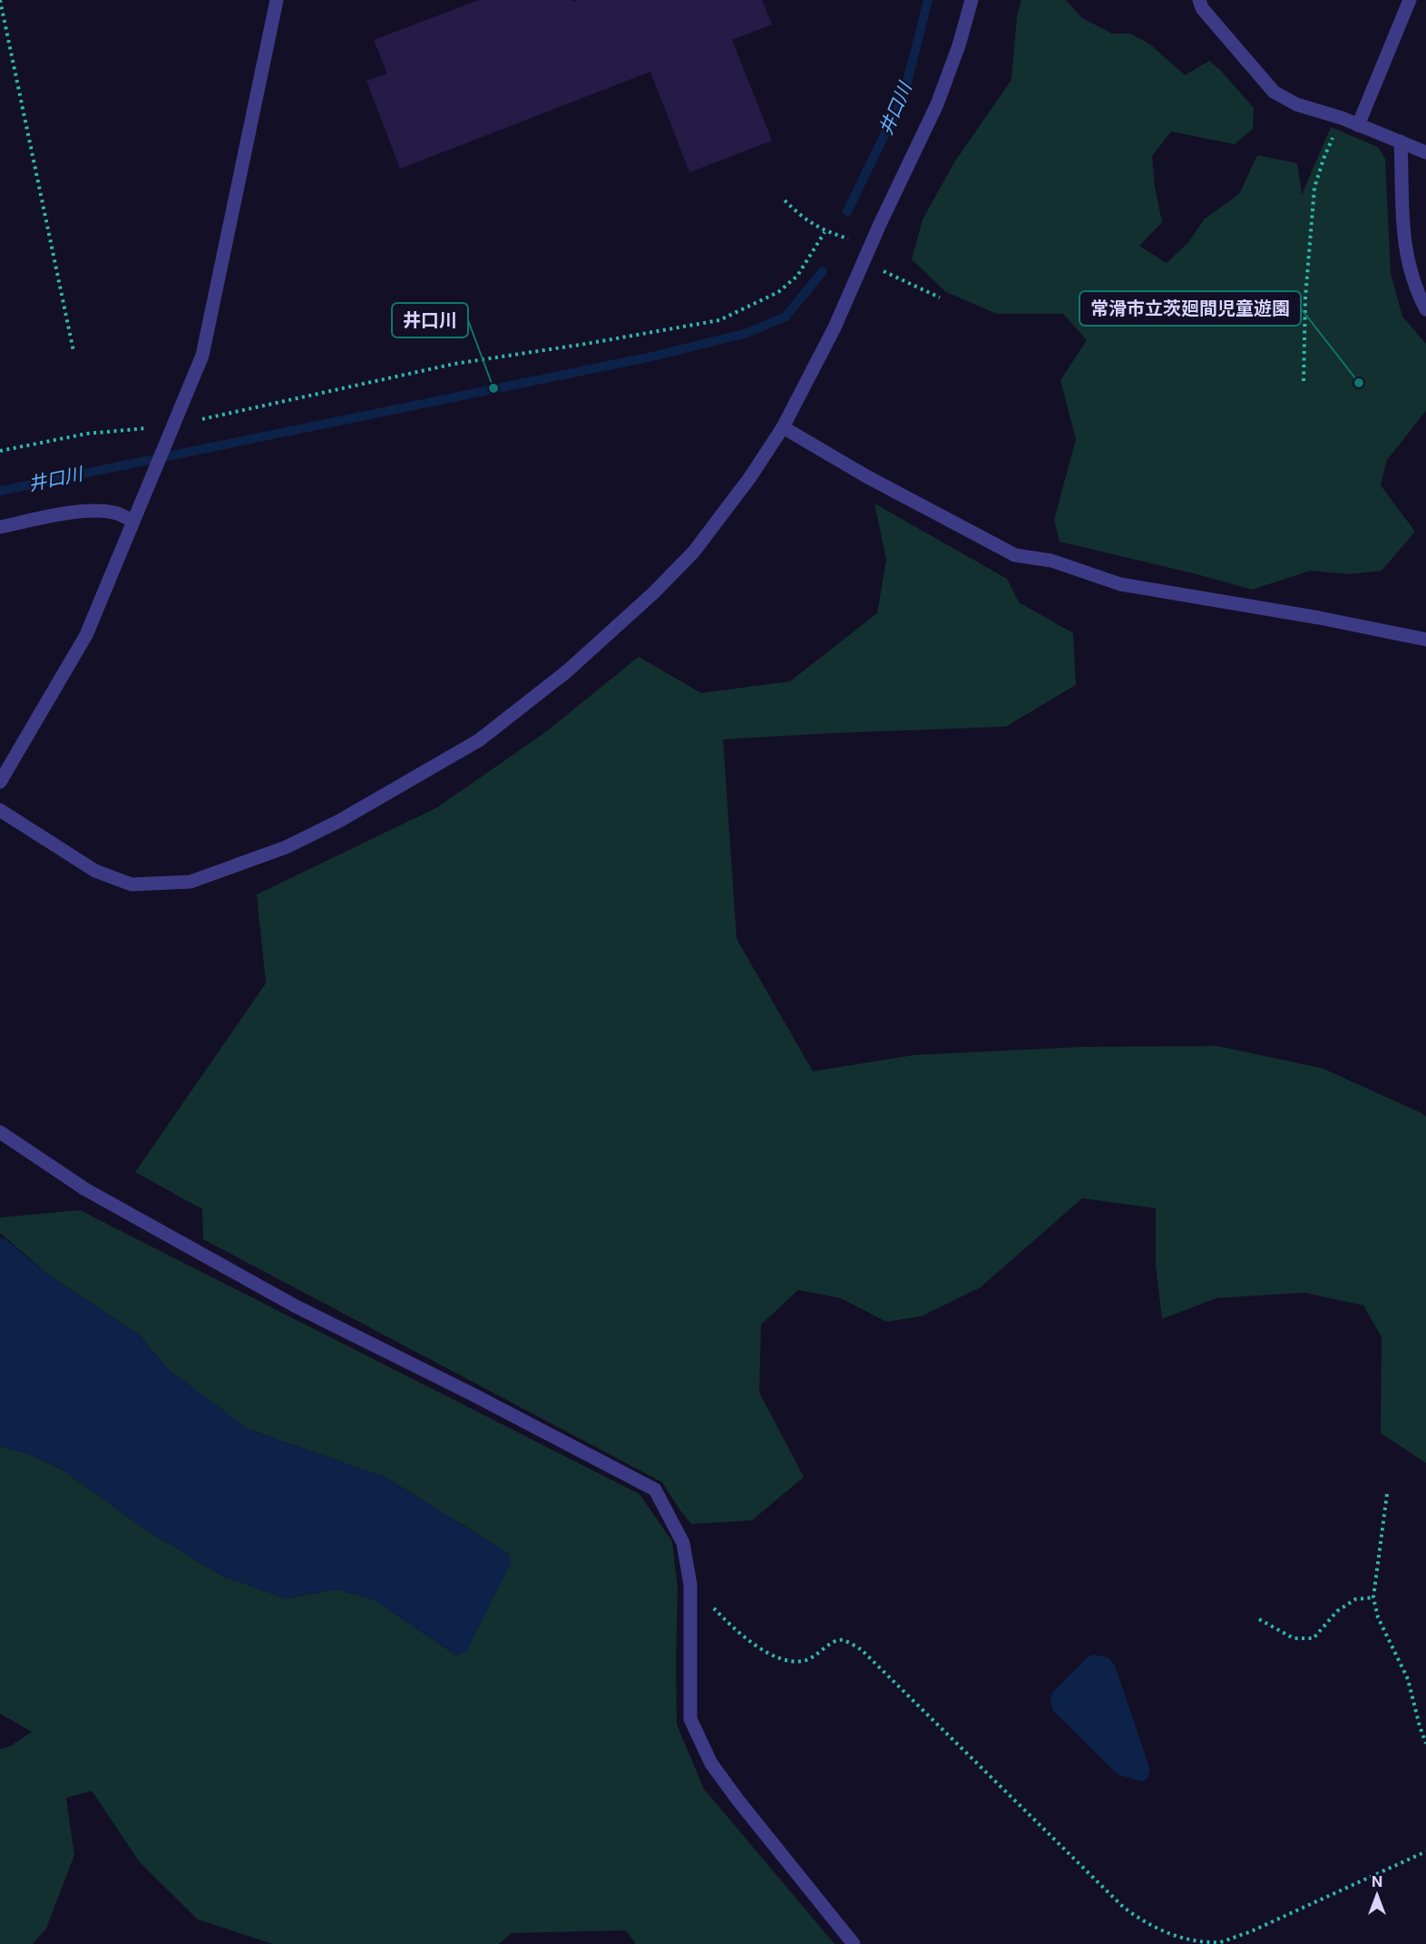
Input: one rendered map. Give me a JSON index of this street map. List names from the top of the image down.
{
  "water": ["井口川"],
  "places": ["常滑市立茨廻間児童遊園", "井口川"],
  "north": "top"
}
